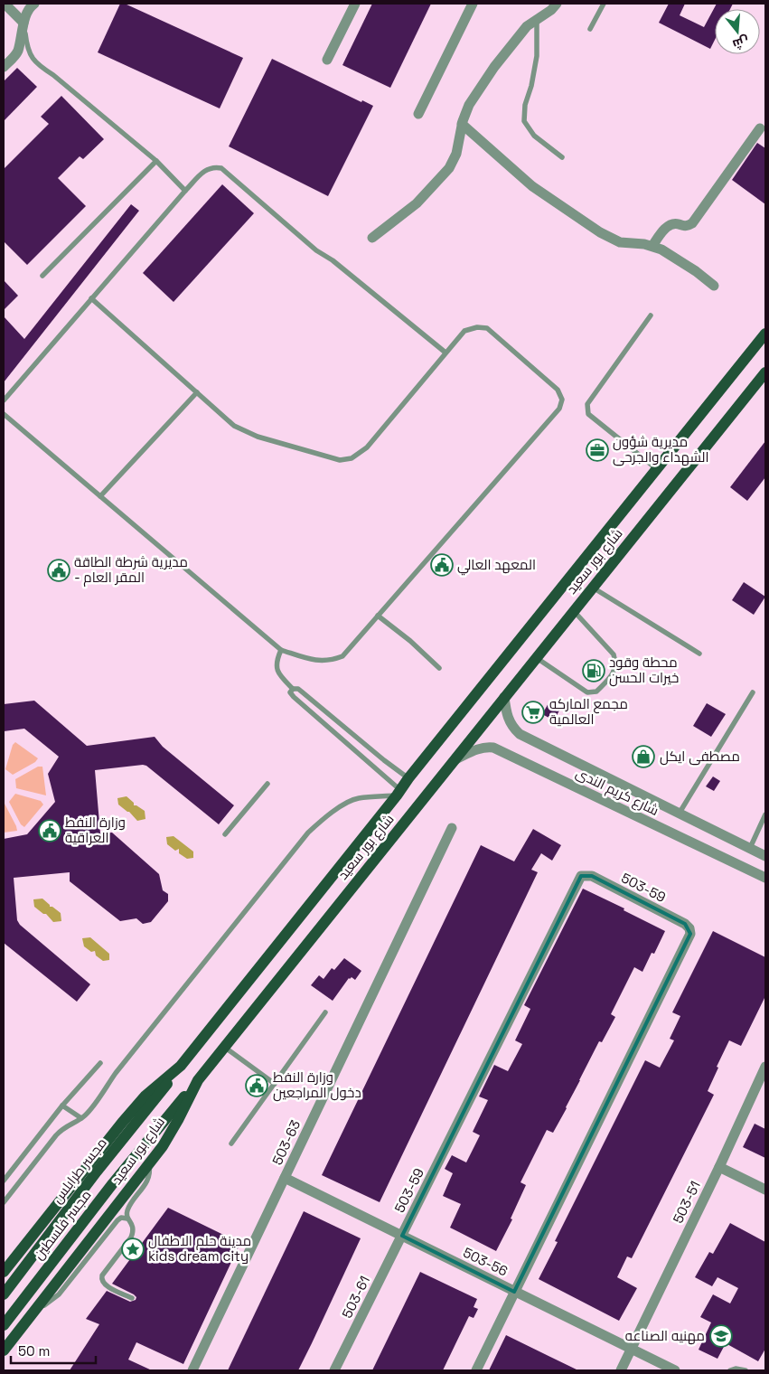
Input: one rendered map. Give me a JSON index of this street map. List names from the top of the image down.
{
  "streets": {
    "main road": ["شارع بور سعيد", "مجسر طرابلس", "مجسر فلسطين"],
    "street": [
      "شارع كريم الندى",
      "503-59",
      "503-63",
      "503-51",
      "503-56",
      "503-61"
    ]
  },
  "crossings": [
    ["شارع بور سعيد", "شارع كريم الندى"],
    ["شارع بور سعيد", "مجسر طرابلس"],
    ["شارع بور سعيد", "مجسر فلسطين"],
    ["503-59", "503-56"],
    ["503-59", "503-61"],
    ["503-63", "503-56"],
    ["503-51", "503-56"],
    ["503-56", "503-61"]
  ],
  "places": {
    "office": ["مديرية شؤون الشهداء والجرحى"],
    "public building": [
      "المعهد العالي",
      "مديرية شرطة الطاقة - المقر العام",
      "وزارة النفط العراقية",
      "وزارة النفط دخول المراجعين"
    ],
    "fuel station": ["محطة وقود خيرات الحسن"],
    "supermarket": ["مجمع الماركه العالمية"],
    "shop": ["مصطفى ايكل"],
    "place": ["مدينة حلم الاطفال kids dream city"],
    "school or university": ["مهنيه الصناعه"]
  },
  "scale_bar": "50 m",
  "north": "bottom"
}
